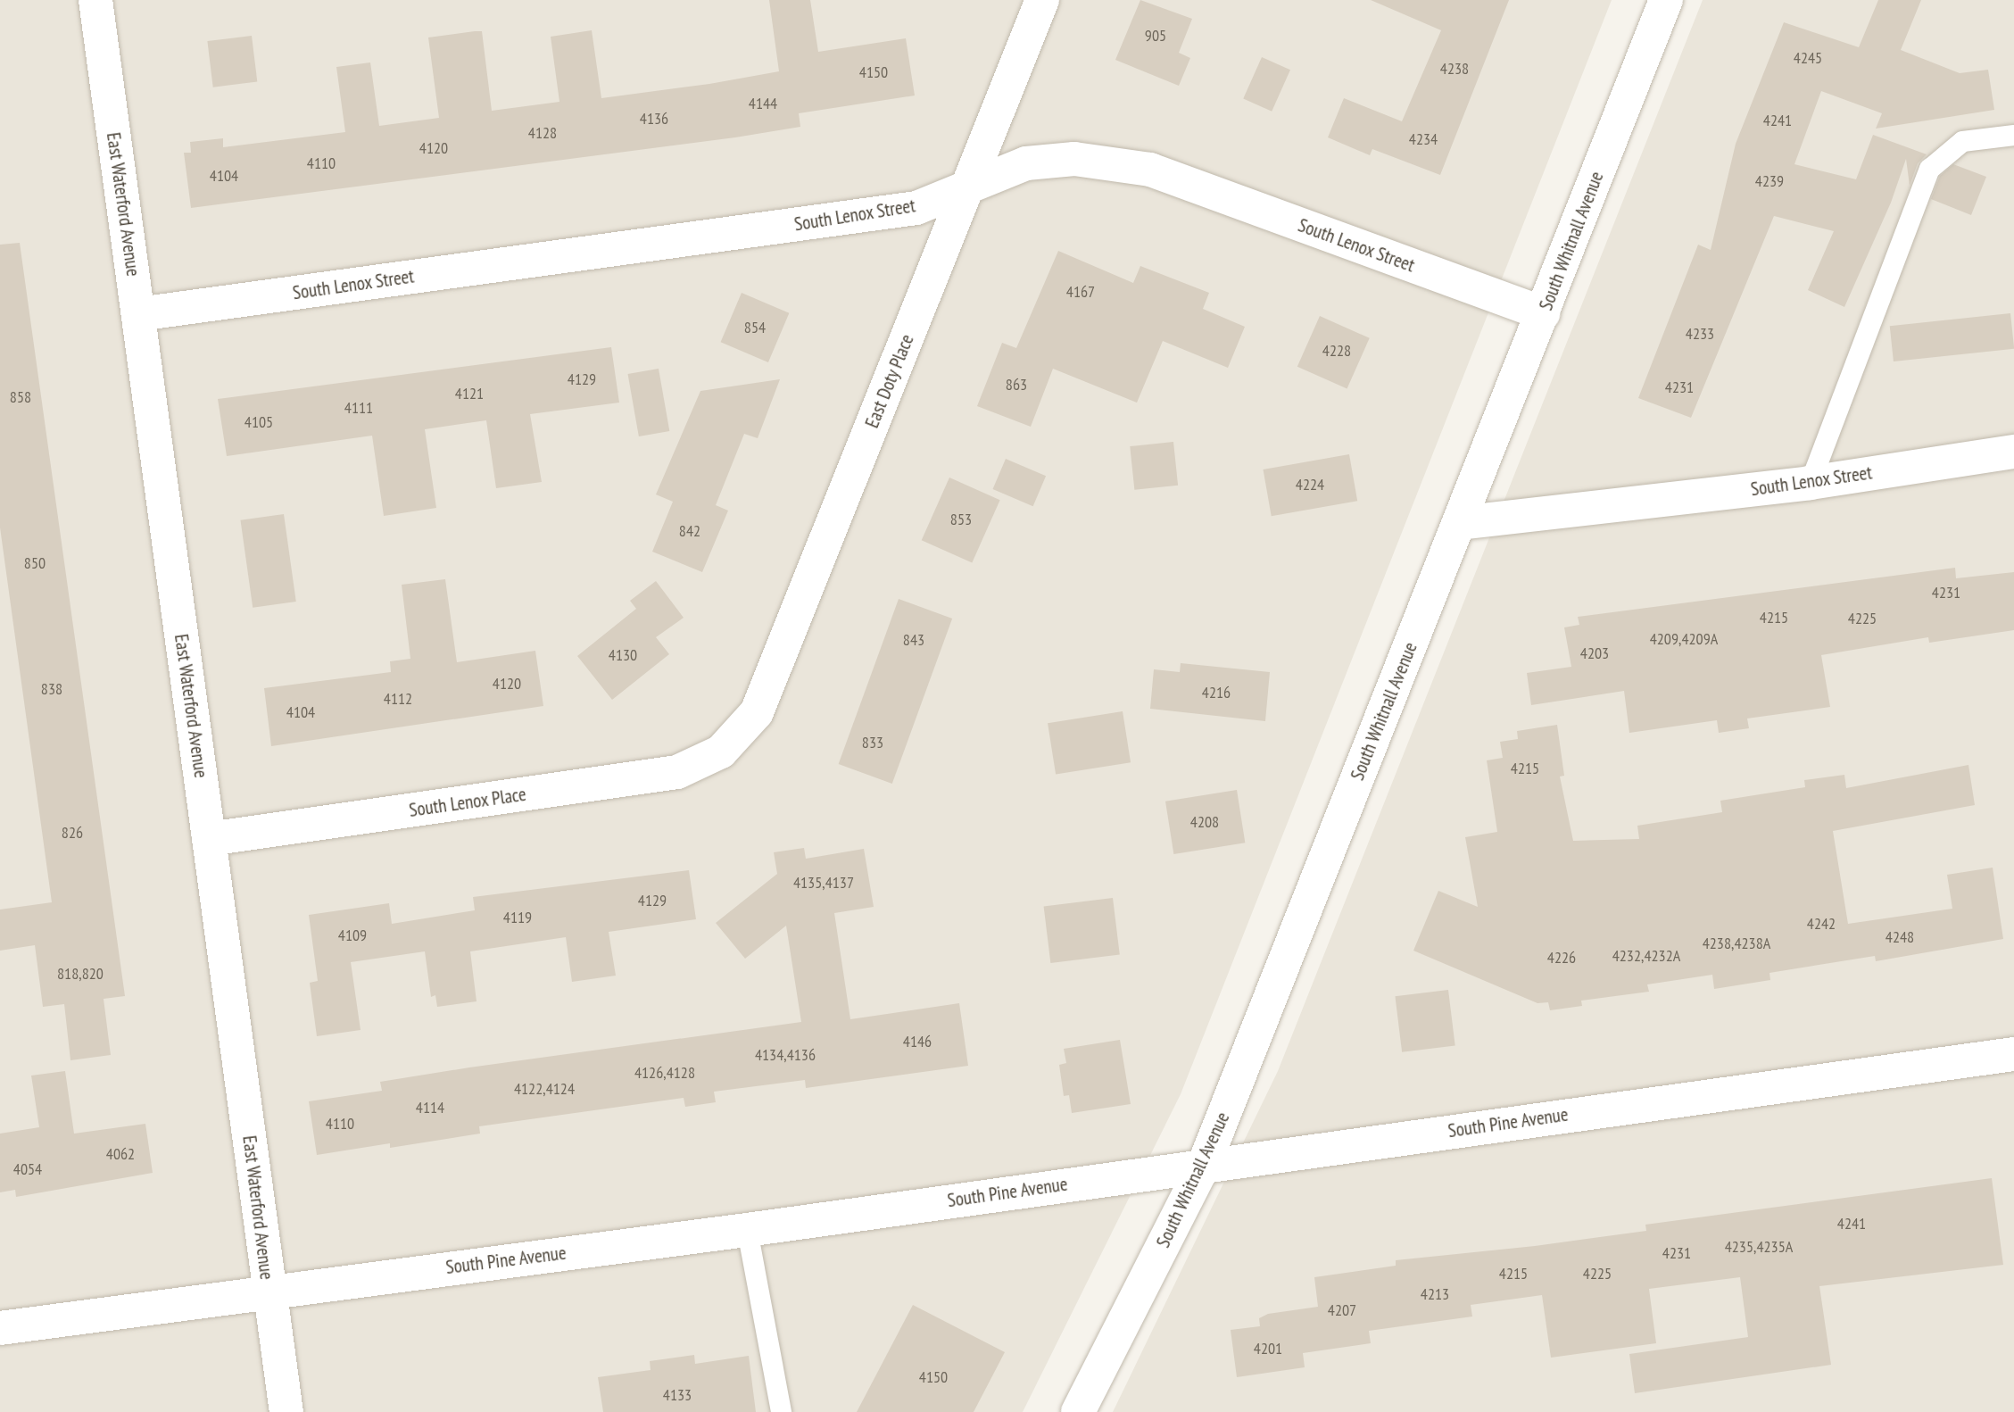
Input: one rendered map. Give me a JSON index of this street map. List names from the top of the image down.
{
  "streets": {
    "street": [
      "East Waterford Avenue",
      "South Lenox Street",
      "South Whitnall Avenue",
      "East Doty Place",
      "South Lenox Place",
      "South Pine Avenue"
    ]
  },
  "crossings": [
    ["East Waterford Avenue", "South Lenox Street"],
    ["East Waterford Avenue", "South Lenox Place"],
    ["East Waterford Avenue", "South Pine Avenue"],
    ["South Lenox Street", "South Whitnall Avenue"],
    ["South Lenox Street", "East Doty Place"],
    ["South Whitnall Avenue", "South Pine Avenue"],
    ["East Doty Place", "South Lenox Place"]
  ],
  "house_numbers": [
    "905",
    "4245",
    "4238",
    "4150",
    "4144",
    "4136",
    "4241",
    "4128",
    "4234",
    "4120",
    "4110",
    "4104",
    "4239",
    "4167",
    "854",
    "4233",
    "4228",
    "4129",
    "863",
    "4231",
    "4121",
    "858",
    "4111",
    "4105",
    "4224",
    "853",
    "842",
    "850",
    "4231",
    "4215",
    "4225",
    "4209,4209A",
    "843",
    "4203",
    "4130",
    "4120",
    "838",
    "4216",
    "4112",
    "4104",
    "833",
    "4215",
    "4208",
    "826",
    "4135,4137",
    "4129",
    "4119",
    "4242",
    "4109",
    "4248",
    "4238,4238A",
    "4232,4232A",
    "4226",
    "818,820",
    "4146",
    "4134,4136",
    "4126,4128",
    "4122,4124",
    "4114",
    "4110",
    "4062",
    "4054",
    "4241",
    "4235,4235A",
    "4231",
    "4215",
    "4225",
    "4213",
    "4207",
    "4201",
    "4150",
    "4133"
  ]
}
